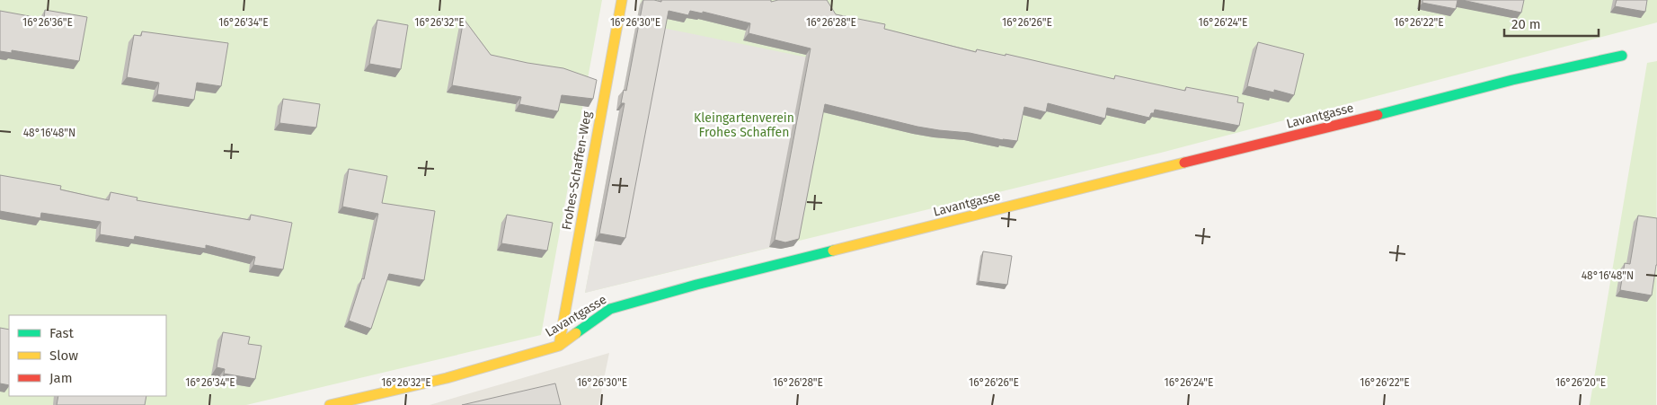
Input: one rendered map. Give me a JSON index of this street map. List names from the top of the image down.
{
  "streets": {
    "street": ["Lavantgasse", "Frohes-Schaffen-Weg"]
  },
  "crossings": [
    ["Lavantgasse", "Frohes-Schaffen-Weg"]
  ],
  "parks": ["Kleingartenverein Frohes Schaffen"],
  "legend": ["Fast", "Slow", "Jam"],
  "scale_bar": "20 m",
  "coordinates": [
    "16°26'36\"E",
    "16°26'34\"E",
    "16°26'32\"E",
    "16°26'30\"E",
    "16°26'28\"E",
    "16°26'26\"E",
    "16°26'24\"E",
    "16°26'22\"E",
    "48°16'48\"N",
    "16°26'20\"E"
  ]
}
